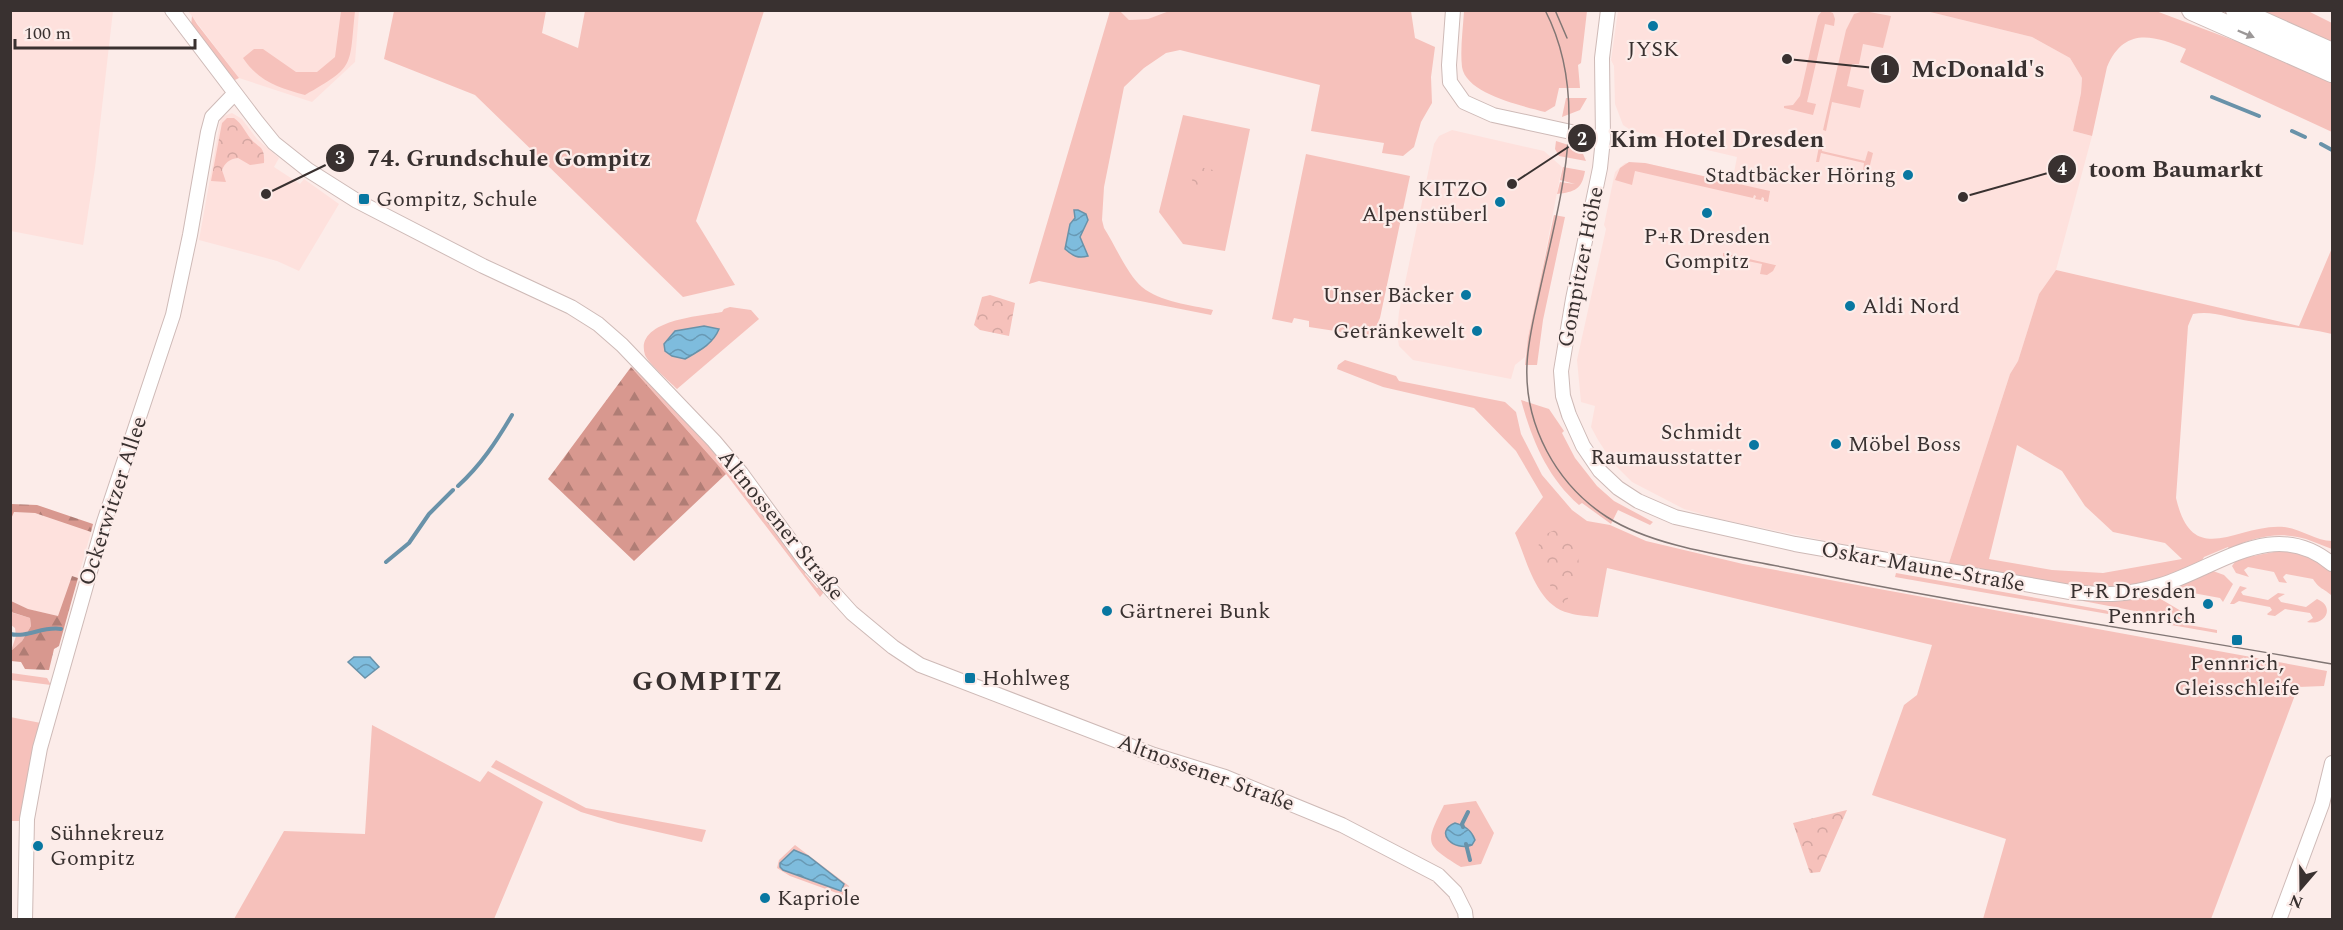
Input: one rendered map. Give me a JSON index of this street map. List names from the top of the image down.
{
  "streets": {
    "street": [
      "Gompitzer Höhe",
      "Ockerwitzer Allee",
      "Altnossener Straße",
      "Oskar-Maune-Straße"
    ]
  },
  "crossings": [
    ["Gompitzer Höhe", "Oskar-Maune-Straße"],
    ["Ockerwitzer Allee", "Altnossener Straße"]
  ],
  "districts": ["GOMPITZ"],
  "places": {
    "other": [
      "JYSK",
      "McDonald's",
      "Stadtbäcker Höring",
      "Kim Hotel Dresden",
      "74. Grundschule Gompitz",
      "toom Baumarkt",
      "KITZO Alpenstüberl",
      "P+R Dresden Gompitz",
      "Unser Bäcker",
      "Aldi Nord",
      "Getränkewelt",
      "Möbel Boss",
      "Schmidt Raumausstatter",
      "P+R Dresden Pennrich",
      "Gärtnerei Bunk",
      "Sühnekreuz Gompitz",
      "Kapriole"
    ],
    "transit": ["Gompitz, Schule", "Pennrich, Gleisschleife", "Hohlweg"]
  },
  "scale_bar": "100 m",
  "north": "bottom"
}
